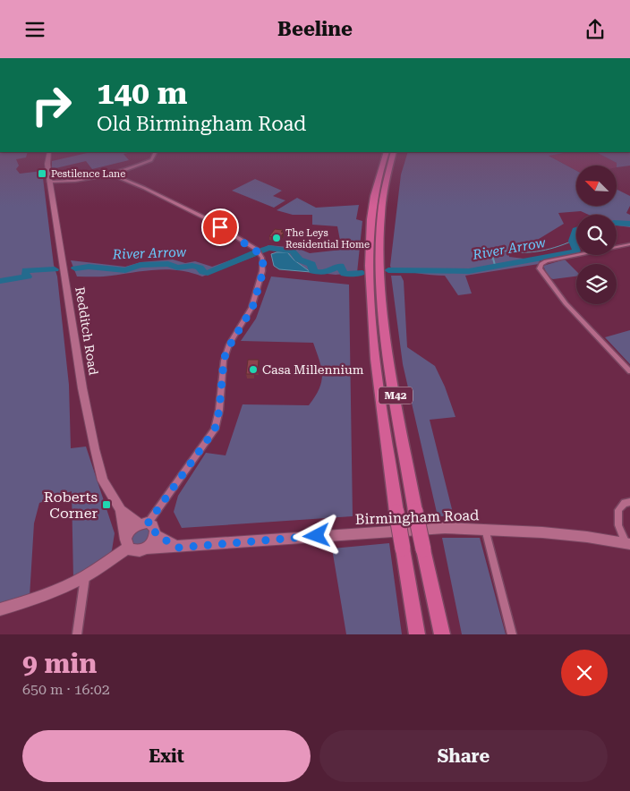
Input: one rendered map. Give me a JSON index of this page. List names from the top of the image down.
{
  "streets": {
    "highway": ["M42"],
    "main road": ["Redditch Road", "Birmingham Road"]
  },
  "crossings": [
    ["Redditch Road", "Birmingham Road"]
  ],
  "water": ["River Arrow"],
  "places": {
    "transit": ["Pestilence Lane", "Roberts Corner"],
    "other": ["The Leys Residential Home", "Casa Millennium"]
  },
  "north": "top left",
  "page": {
    "header": "Beeline",
    "turn": ["140 m", "Old Birmingham Road"],
    "heading": ["9 min", "650 m · 16:02"],
    "buttons": ["Exit", "Share"]
  }
}
